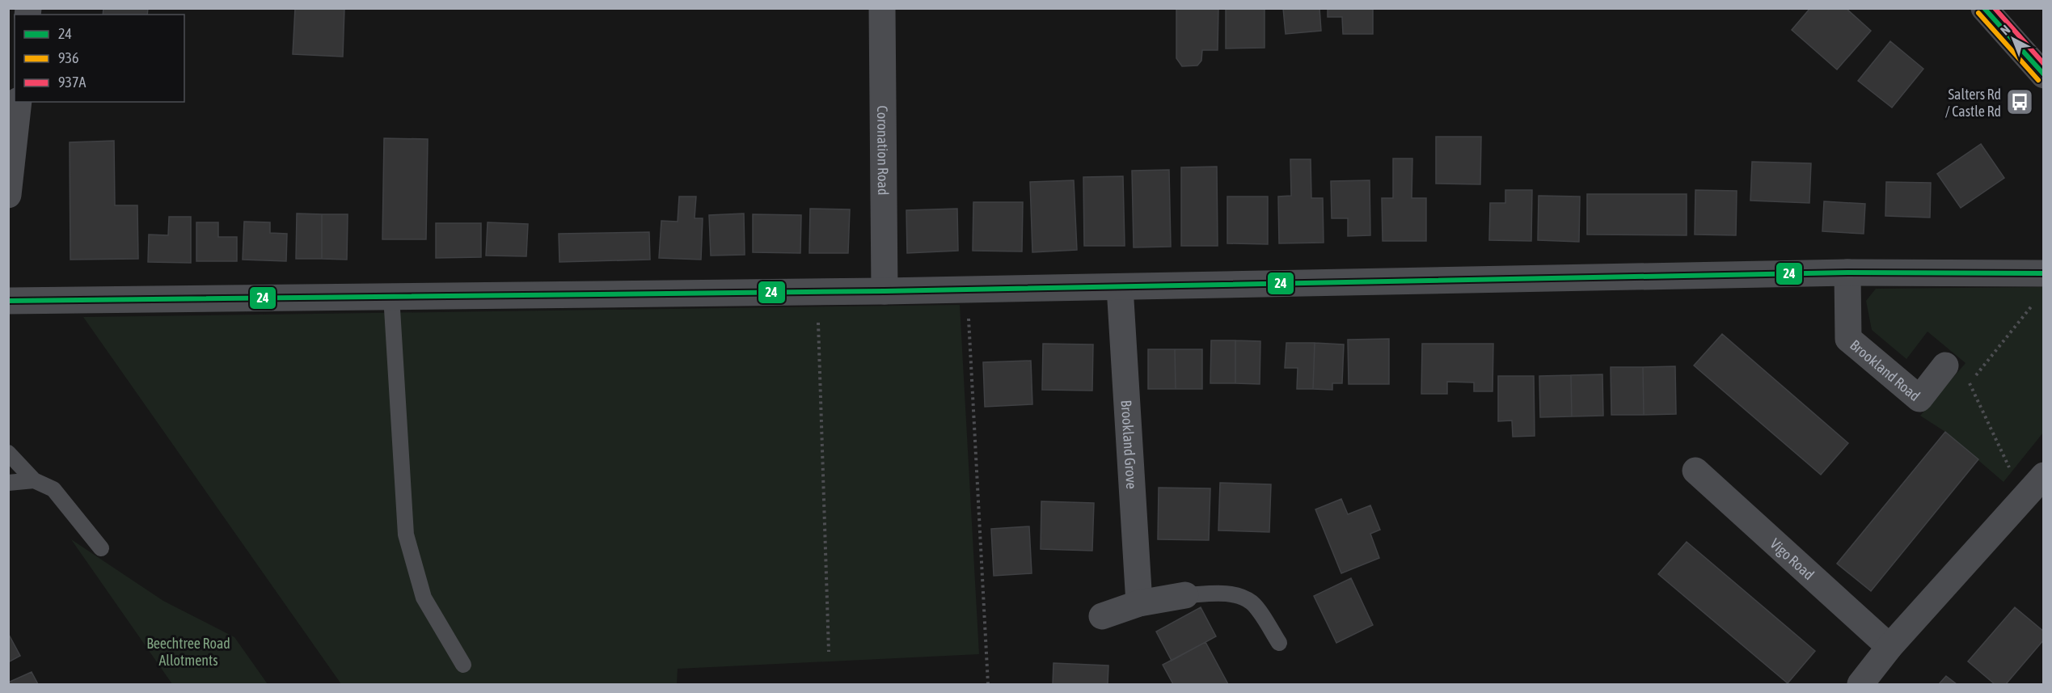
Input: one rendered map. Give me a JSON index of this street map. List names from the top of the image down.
{
  "streets": {
    "street": [
      "Coronation Road",
      "Brookland Road",
      "Brookland Grove",
      "Vigo Road"
    ]
  },
  "parks": ["Beechtree Road Allotments"],
  "places": {
    "bus stop": ["Salters Rd / Castle Rd"]
  },
  "lines": ["transit line 24", "transit line 937A", "transit line 936"],
  "legend": ["24", "936", "937A"],
  "north": "top left"
}
